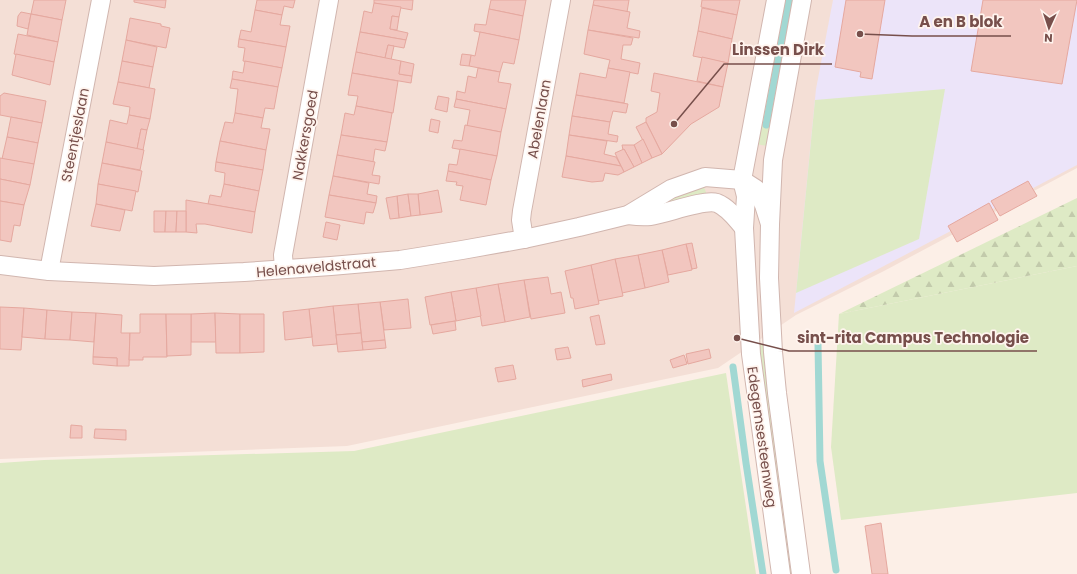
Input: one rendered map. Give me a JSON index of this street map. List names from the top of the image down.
{
  "streets": {
    "street": [
      "Abelenlaan",
      "Steentjeslaan",
      "Nakkersgoed",
      "Helenaveldstraat",
      "Edegemsesteenweg"
    ]
  },
  "crossings": [
    ["Abelenlaan", "Helenaveldstraat"],
    ["Steentjeslaan", "Helenaveldstraat"],
    ["Nakkersgoed", "Helenaveldstraat"],
    ["Helenaveldstraat", "Edegemsesteenweg"]
  ],
  "places": ["A en B blok", "Linssen Dirk", "sint-rita Campus Technologie"],
  "north": "bottom"
}
